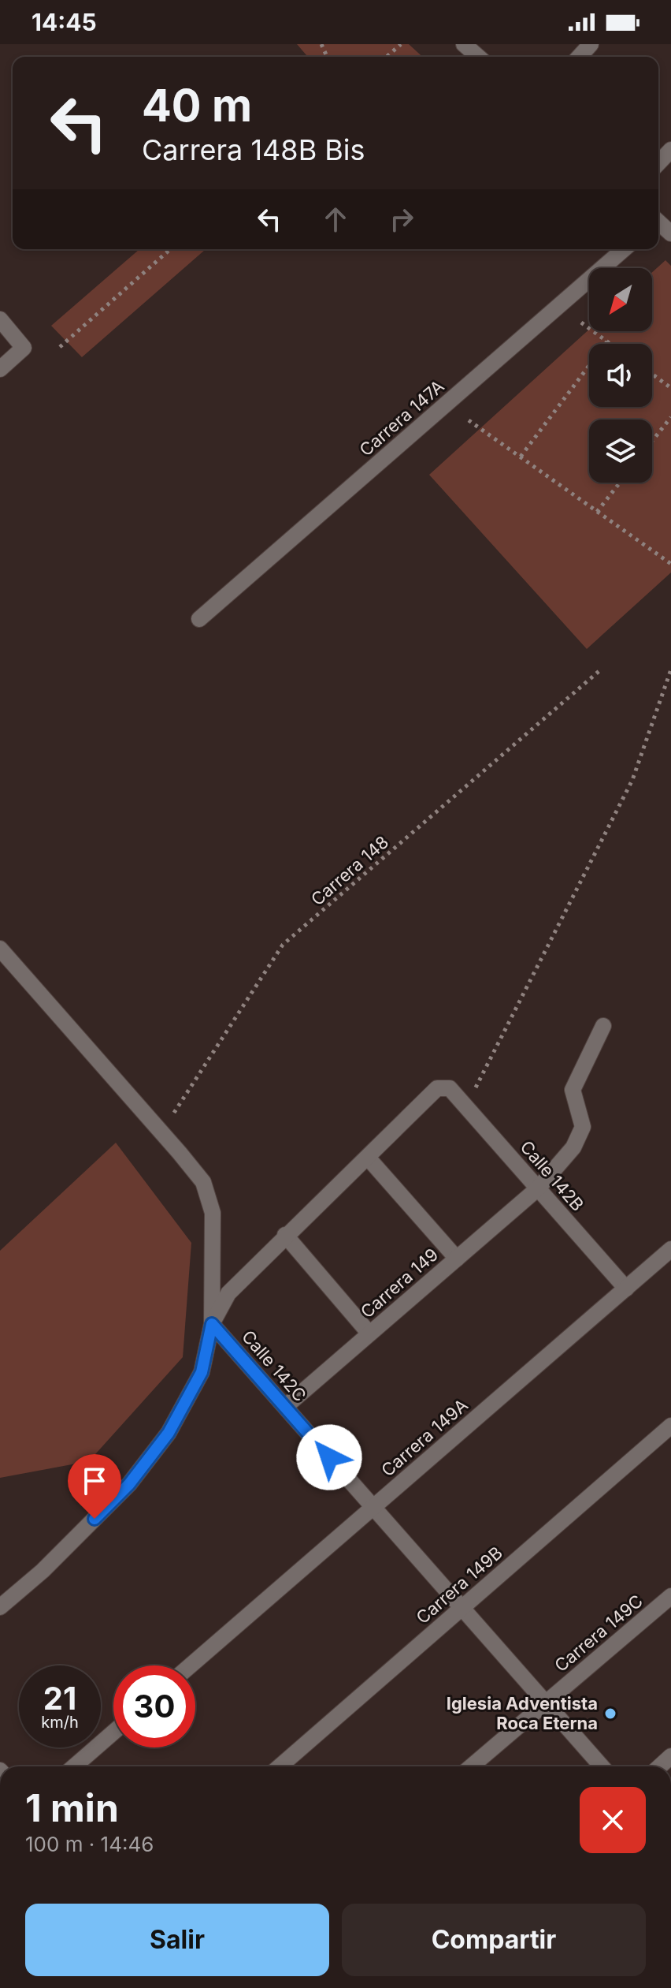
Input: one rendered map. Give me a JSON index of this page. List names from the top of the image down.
{
  "streets": {
    "street": [
      "Carrera 147A",
      "Calle 142B",
      "Carrera 149",
      "Calle 142C",
      "Carrera 149A",
      "Carrera 149B",
      "Carrera 149C"
    ],
    "path": ["Carrera 148"]
  },
  "crossings": [
    ["Calle 142B", "Carrera 149"],
    ["Calle 142B", "Carrera 149A"],
    ["Carrera 149", "Calle 142C"],
    ["Calle 142C", "Carrera 149A"],
    ["Calle 142C", "Carrera 149B"],
    ["Calle 142C", "Carrera 149C"]
  ],
  "places": ["Iglesia Adventista Roca Eterna"],
  "north": "bottom left",
  "page": {
    "status": "14:45",
    "turn": ["40 m", "Carrera 148B Bis"],
    "speed": "21 km/h",
    "limit": "30",
    "heading": ["1 min", "100 m · 14:46"],
    "buttons": ["Salir", "Compartir"]
  }
}
